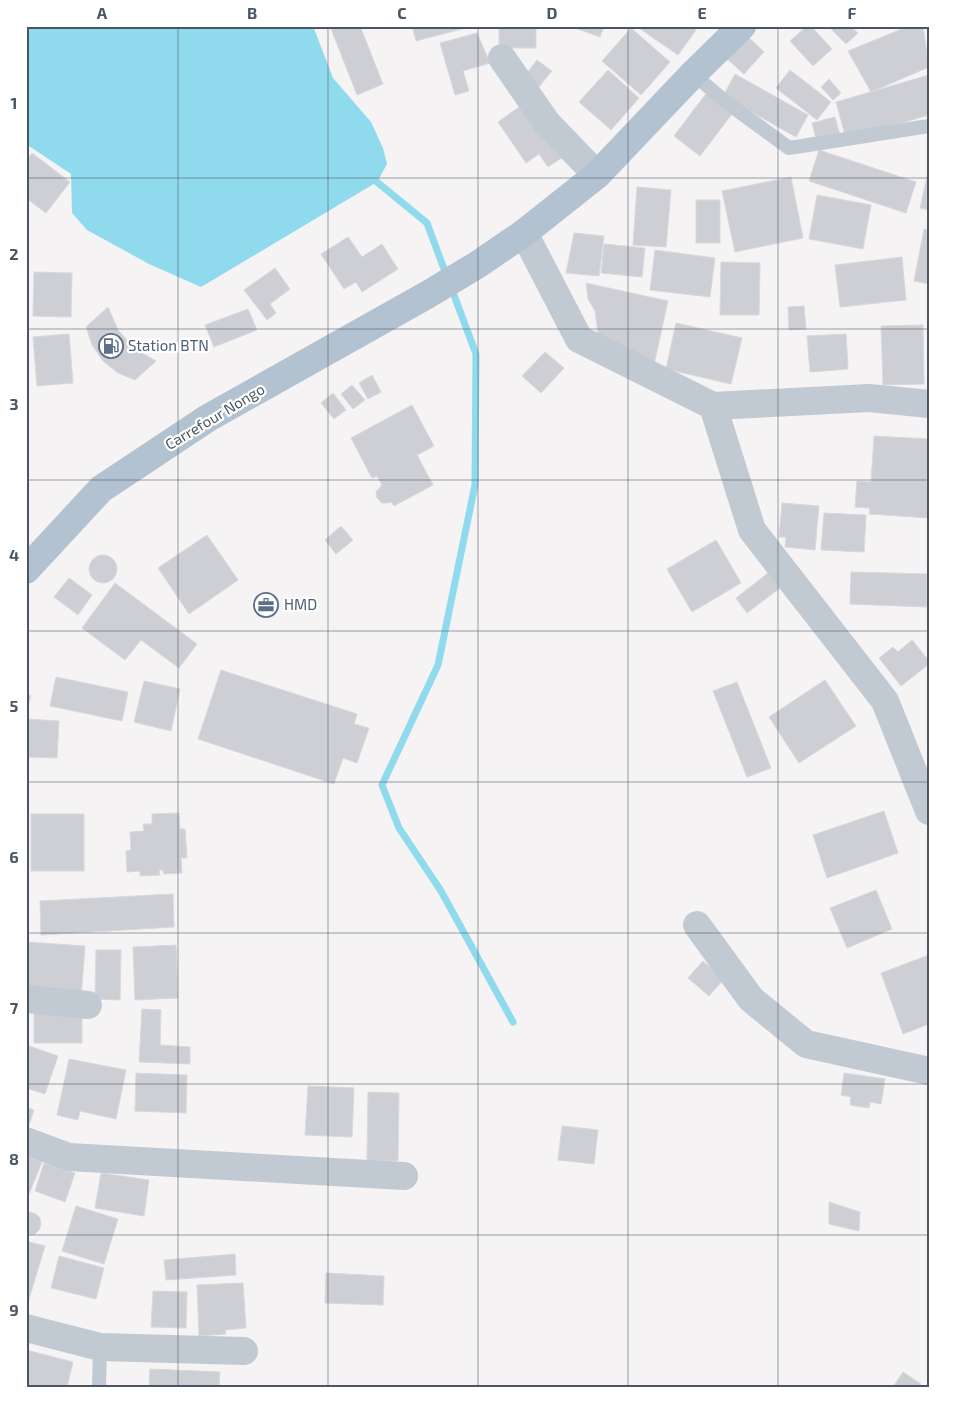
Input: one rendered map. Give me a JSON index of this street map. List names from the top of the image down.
{
  "streets": {
    "main road": ["Carrefour Nongo"]
  },
  "places": {
    "fuel station": ["Station BTN"],
    "office": ["HMD"]
  },
  "grid": {
    "columns": [
      "A",
      "B",
      "C",
      "D",
      "E",
      "F"
    ],
    "rows": [
      "1",
      "2",
      "3",
      "4",
      "5",
      "6",
      "7",
      "8",
      "9"
    ]
  }
}
